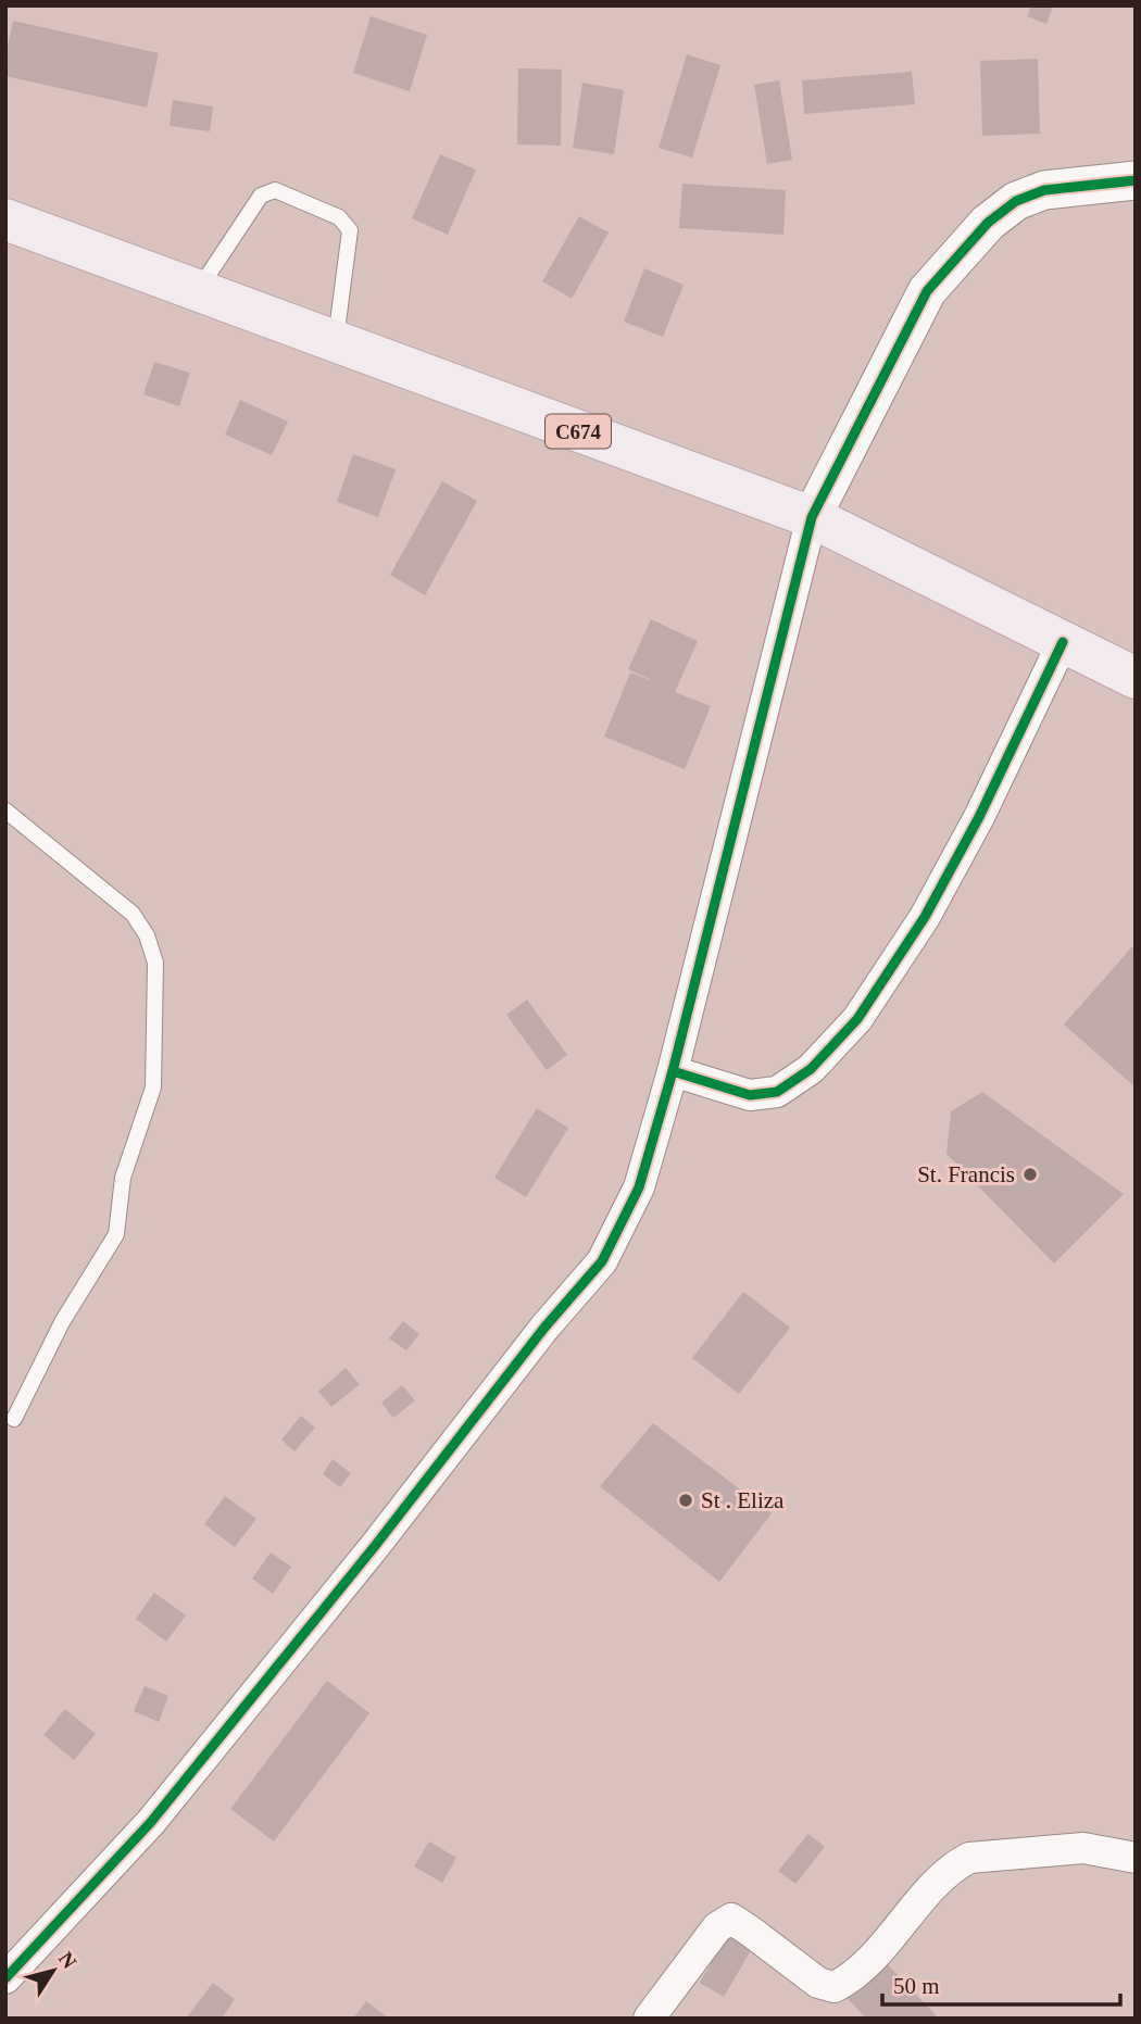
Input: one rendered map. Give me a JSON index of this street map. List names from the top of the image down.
{
  "streets": {
    "main road": ["C674"]
  },
  "places": ["St. Francis", "St . Eliza"],
  "scale_bar": "50 m",
  "north": "top right"
}
